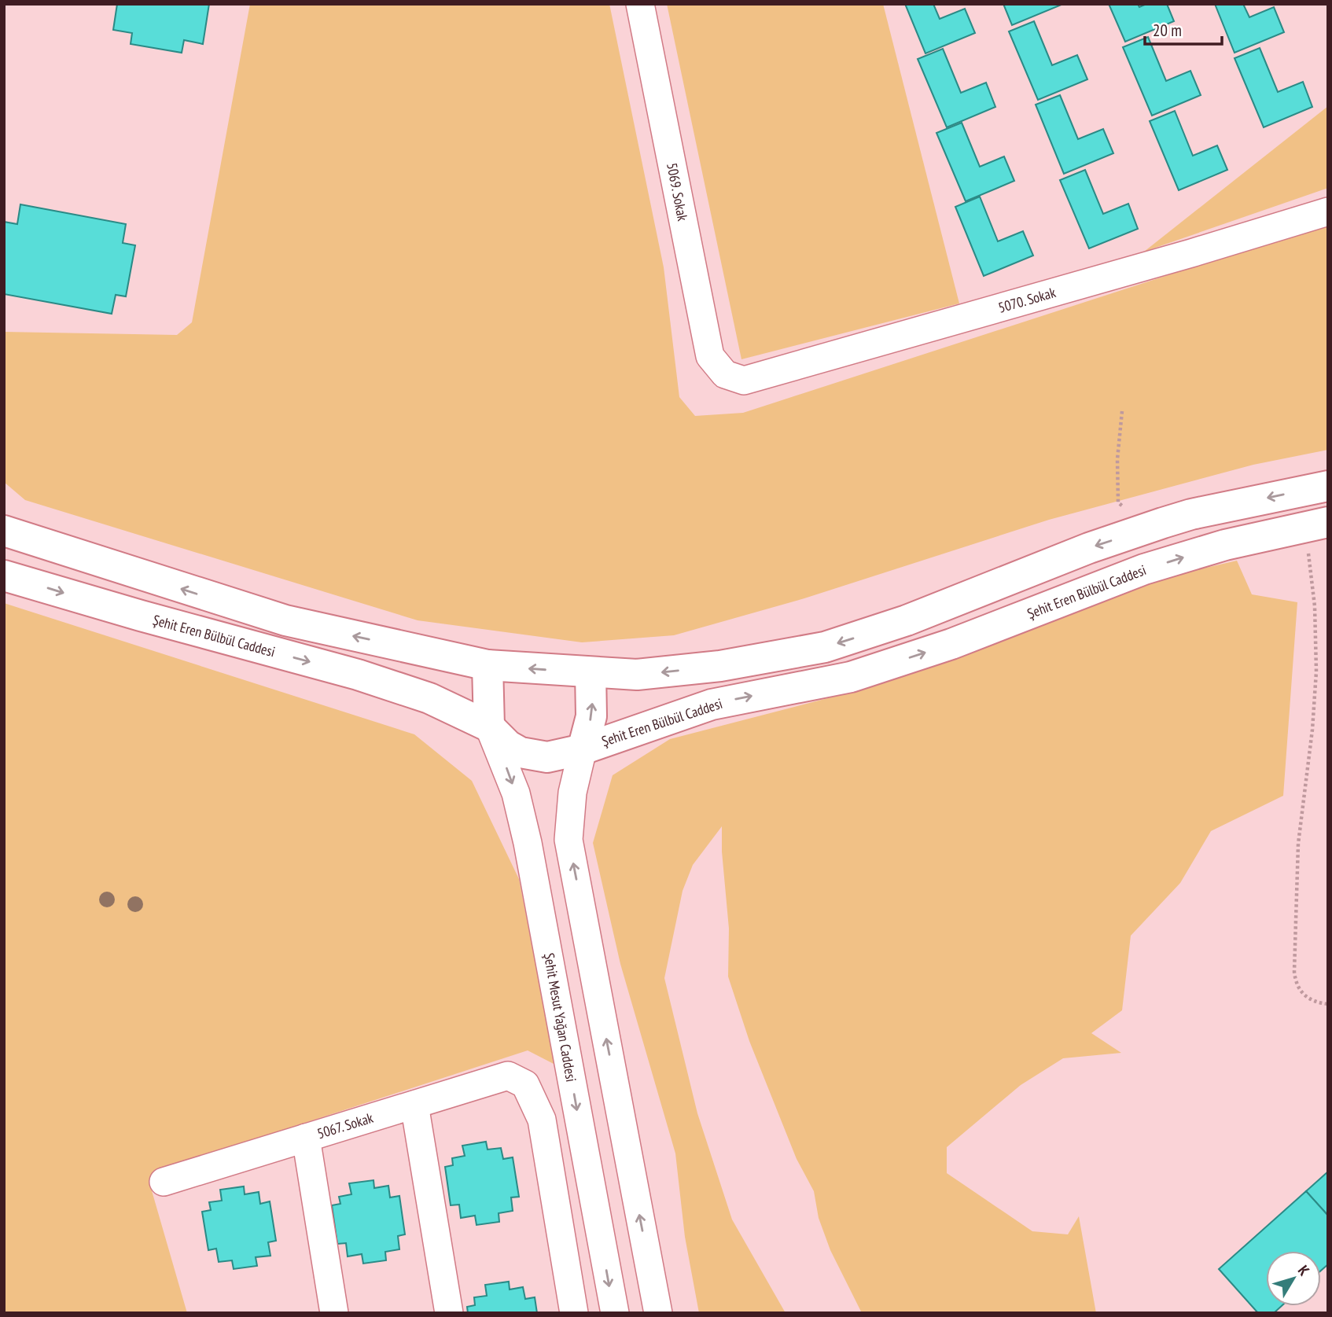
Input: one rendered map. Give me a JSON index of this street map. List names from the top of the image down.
{
  "streets": {
    "street": [
      "5069. Sokak",
      "5070. Sokak",
      "Şehit Eren Bülbül Caddesi",
      "Şehit Mesut Yağan Caddesi",
      "5067. Sokak"
    ]
  },
  "crossings": [
    ["5069. Sokak", "5070. Sokak"],
    ["Şehit Eren Bülbül Caddesi", "Şehit Mesut Yağan Caddesi"]
  ],
  "scale_bar": "20 m",
  "north": "top right"
}
